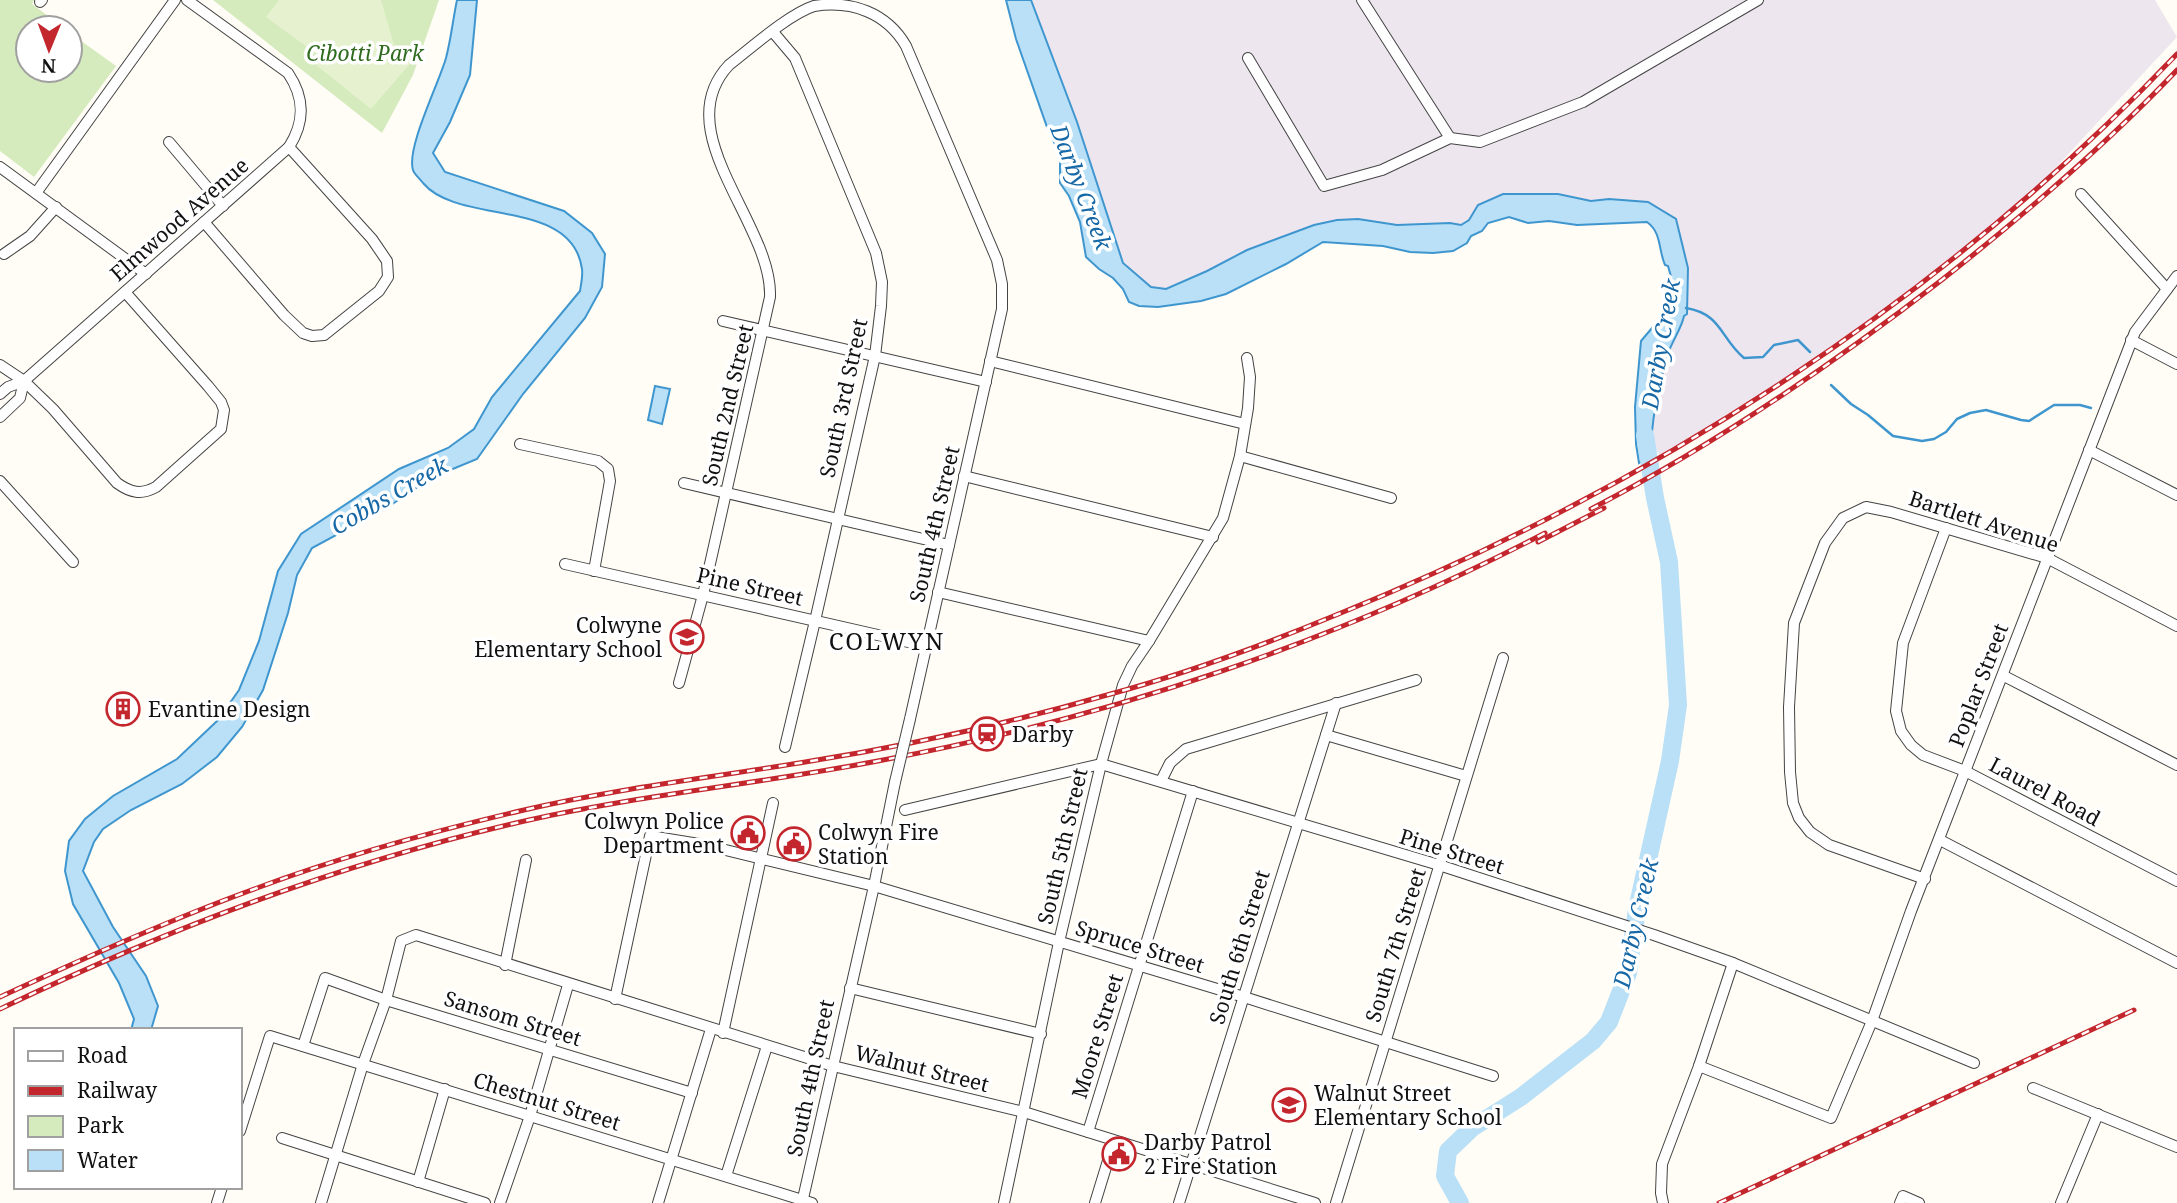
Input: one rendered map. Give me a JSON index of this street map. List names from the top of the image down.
{
  "streets": {
    "street": [
      "Elmwood Avenue",
      "South 3rd Street",
      "South 2nd Street",
      "Bartlett Avenue",
      "South 4th Street",
      "Pine Street",
      "Poplar Street",
      "Laurel Road",
      "South 5th Street",
      "South 7th Street",
      "Spruce Street",
      "South 6th Street",
      "Sansom Street",
      "Moore Street",
      "Walnut Street",
      "Chestnut Street"
    ]
  },
  "crossings": [
    ["South 3rd Street", "South 2nd Street"],
    ["South 3rd Street", "Pine Street"],
    ["South 2nd Street", "South 4th Street"],
    ["South 2nd Street", "Pine Street"],
    ["Bartlett Avenue", "Poplar Street"],
    ["Bartlett Avenue", "Laurel Road"],
    ["South 4th Street", "Pine Street"],
    ["South 4th Street", "Spruce Street"],
    ["South 4th Street", "Walnut Street"],
    ["South 4th Street", "Chestnut Street"],
    ["Pine Street", "Poplar Street"],
    ["Pine Street", "South 5th Street"],
    ["Pine Street", "South 7th Street"],
    ["Pine Street", "South 6th Street"],
    ["Pine Street", "Moore Street"],
    ["Poplar Street", "Laurel Road"],
    ["South 5th Street", "Spruce Street"],
    ["South 5th Street", "Walnut Street"],
    ["South 7th Street", "Spruce Street"],
    ["Spruce Street", "South 6th Street"],
    ["Spruce Street", "Moore Street"],
    ["Spruce Street", "Walnut Street"],
    ["South 6th Street", "Walnut Street"],
    ["Sansom Street", "Walnut Street"],
    ["Sansom Street", "Chestnut Street"],
    ["Moore Street", "Walnut Street"]
  ],
  "districts": ["COLWYN"],
  "water": ["Darby Creek", "Cobbs Creek"],
  "parks": ["Cibotti Park"],
  "places": {
    "school or university": ["Colwyne Elementary School", "Walnut Street Elementary School"],
    "building": ["Evantine Design"],
    "station": ["Darby"],
    "public building": ["Colwyn Police Department", "Colwyn Fire Station", "Darby Patrol 2 Fire Station"]
  },
  "legend": [
    "Road",
    "Railway",
    "Park",
    "Water"
  ],
  "north": "bottom"
}
